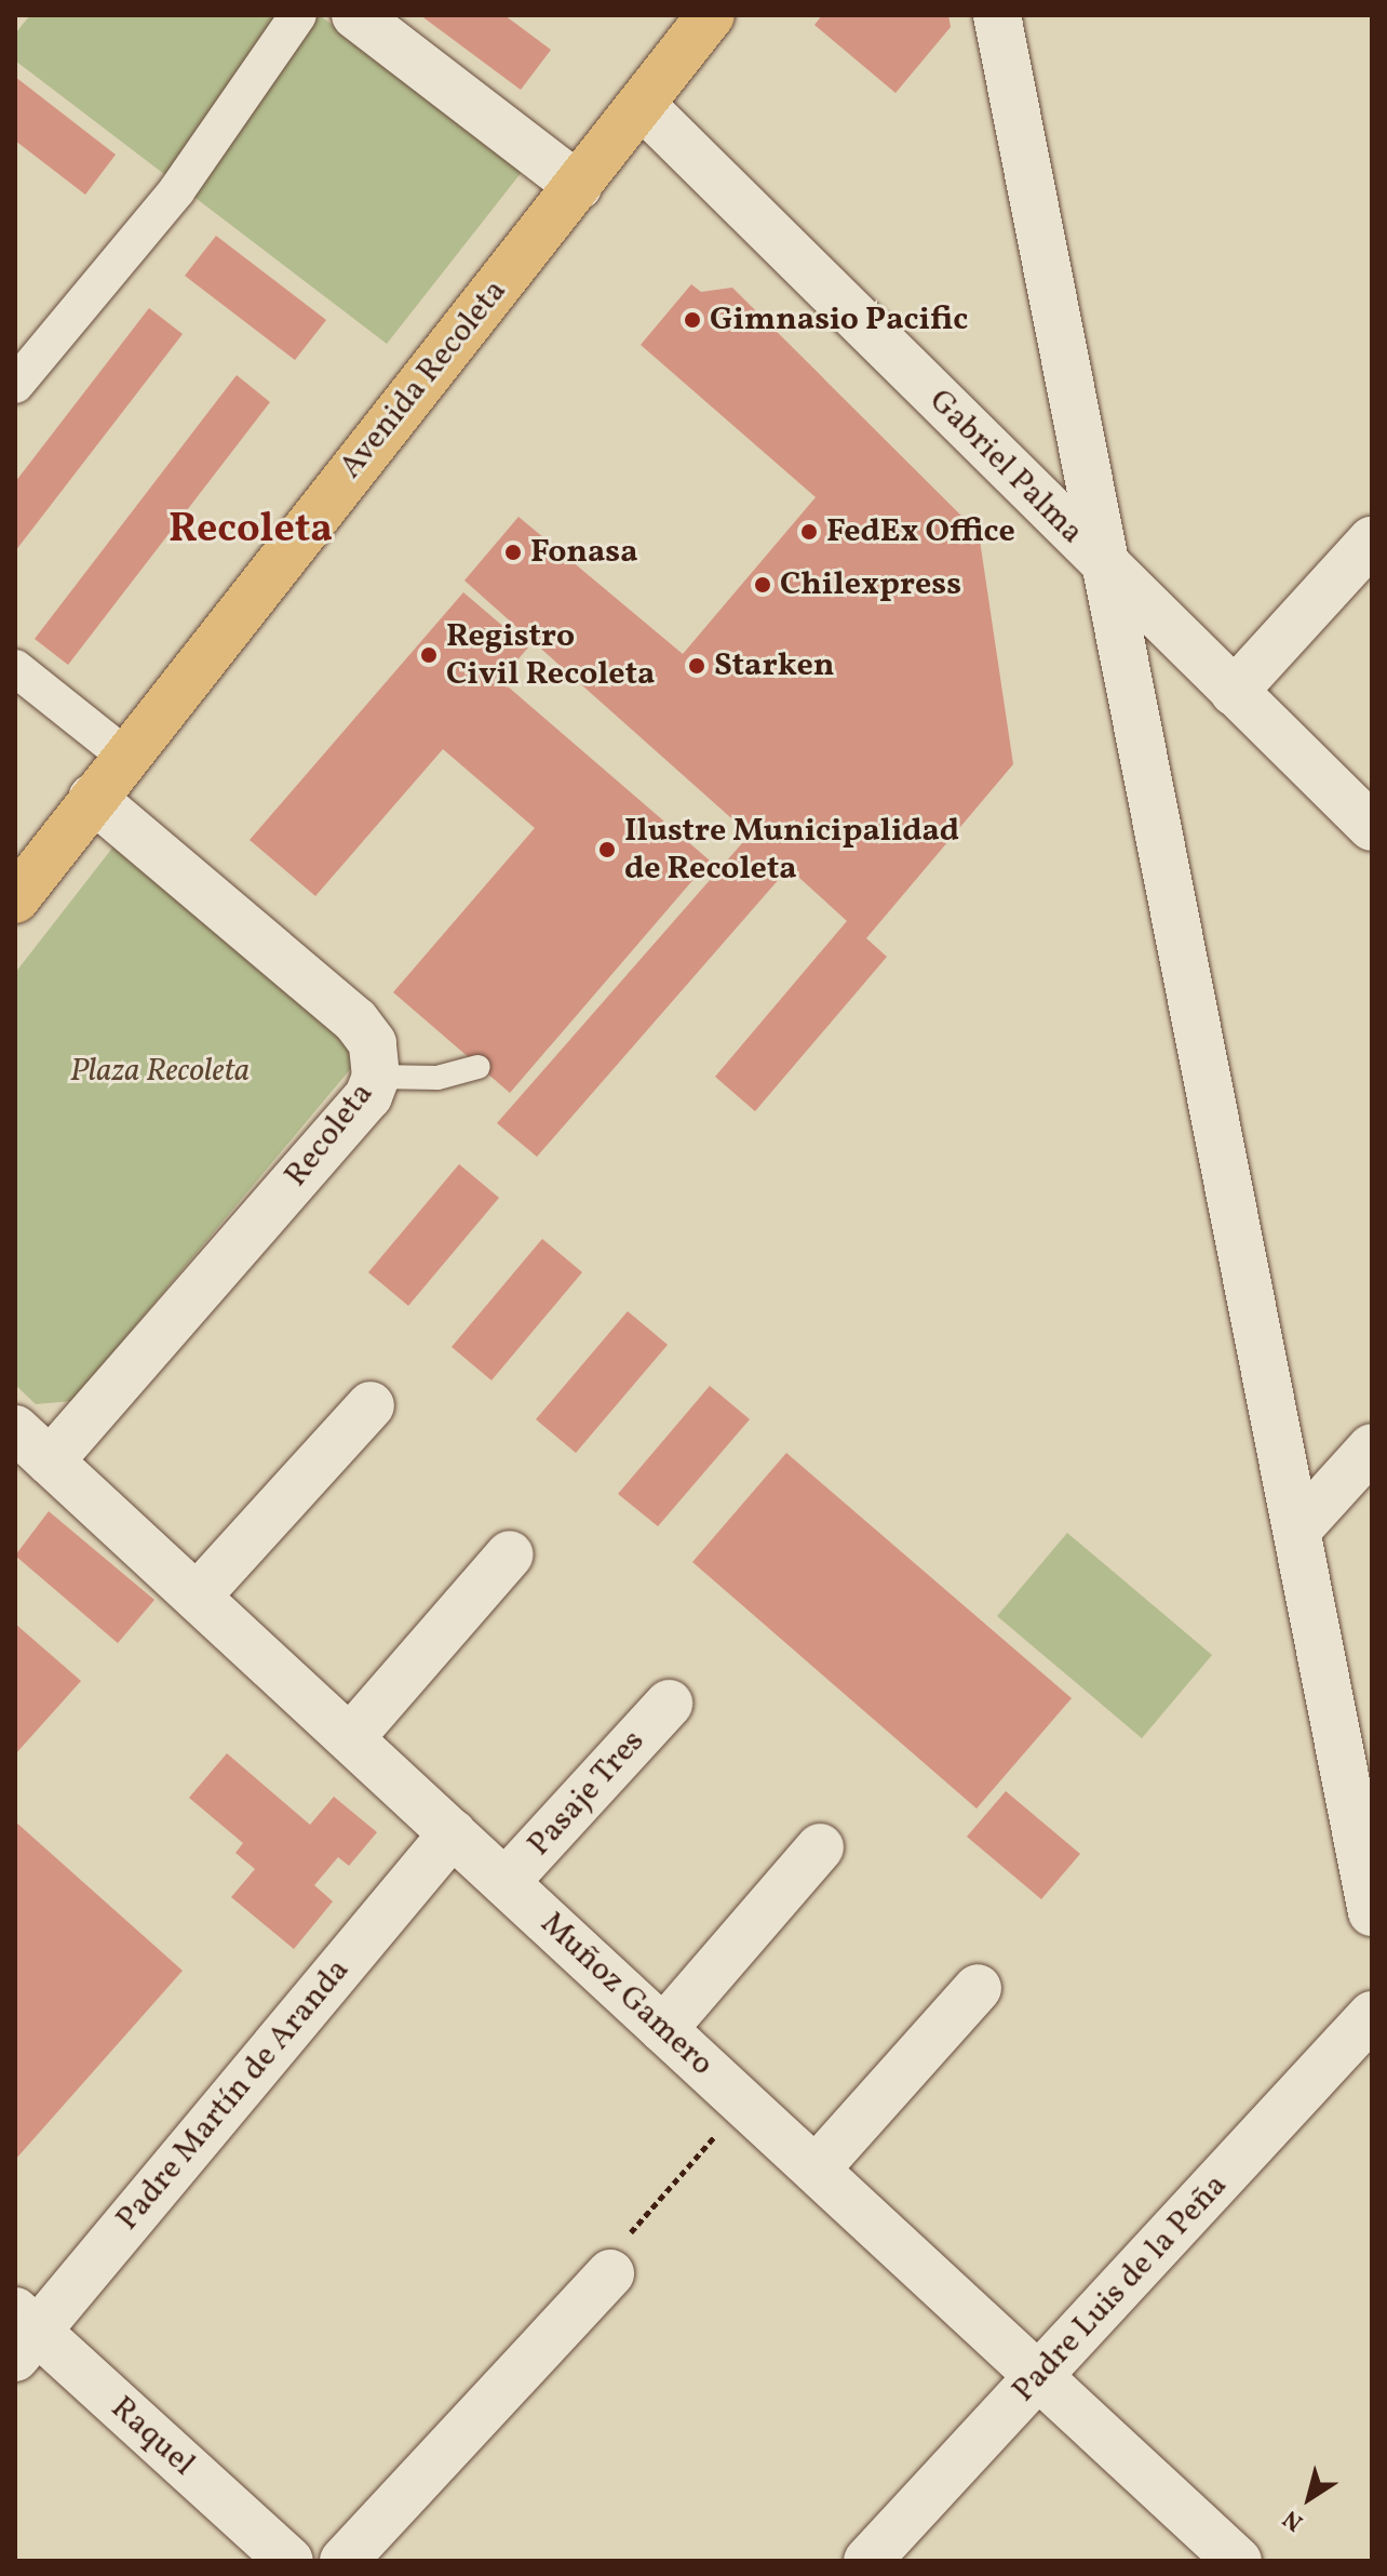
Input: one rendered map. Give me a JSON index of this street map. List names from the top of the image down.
{
  "streets": {
    "main road": ["Avenida Recoleta"],
    "street": [
      "Gabriel Palma",
      "Recoleta",
      "Pasaje Tres",
      "Muñoz Gamero",
      "Padre Martín de Aranda",
      "Padre Luis de la Peña",
      "Raquel"
    ]
  },
  "crossings": [
    ["Avenida Recoleta", "Gabriel Palma"],
    ["Avenida Recoleta", "Recoleta"],
    ["Recoleta", "Muñoz Gamero"],
    ["Pasaje Tres", "Muñoz Gamero"],
    ["Muñoz Gamero", "Padre Martín de Aranda"],
    ["Muñoz Gamero", "Padre Luis de la Peña"],
    ["Padre Martín de Aranda", "Raquel"]
  ],
  "districts": ["Recoleta"],
  "parks": ["Plaza Recoleta"],
  "places": [
    "Gimnasio Pacific",
    "FedEx Office",
    "Fonasa",
    "Chilexpress",
    "Registro Civil Recoleta",
    "Starken",
    "Ilustre Municipalidad de Recoleta"
  ],
  "north": "bottom left"
}
